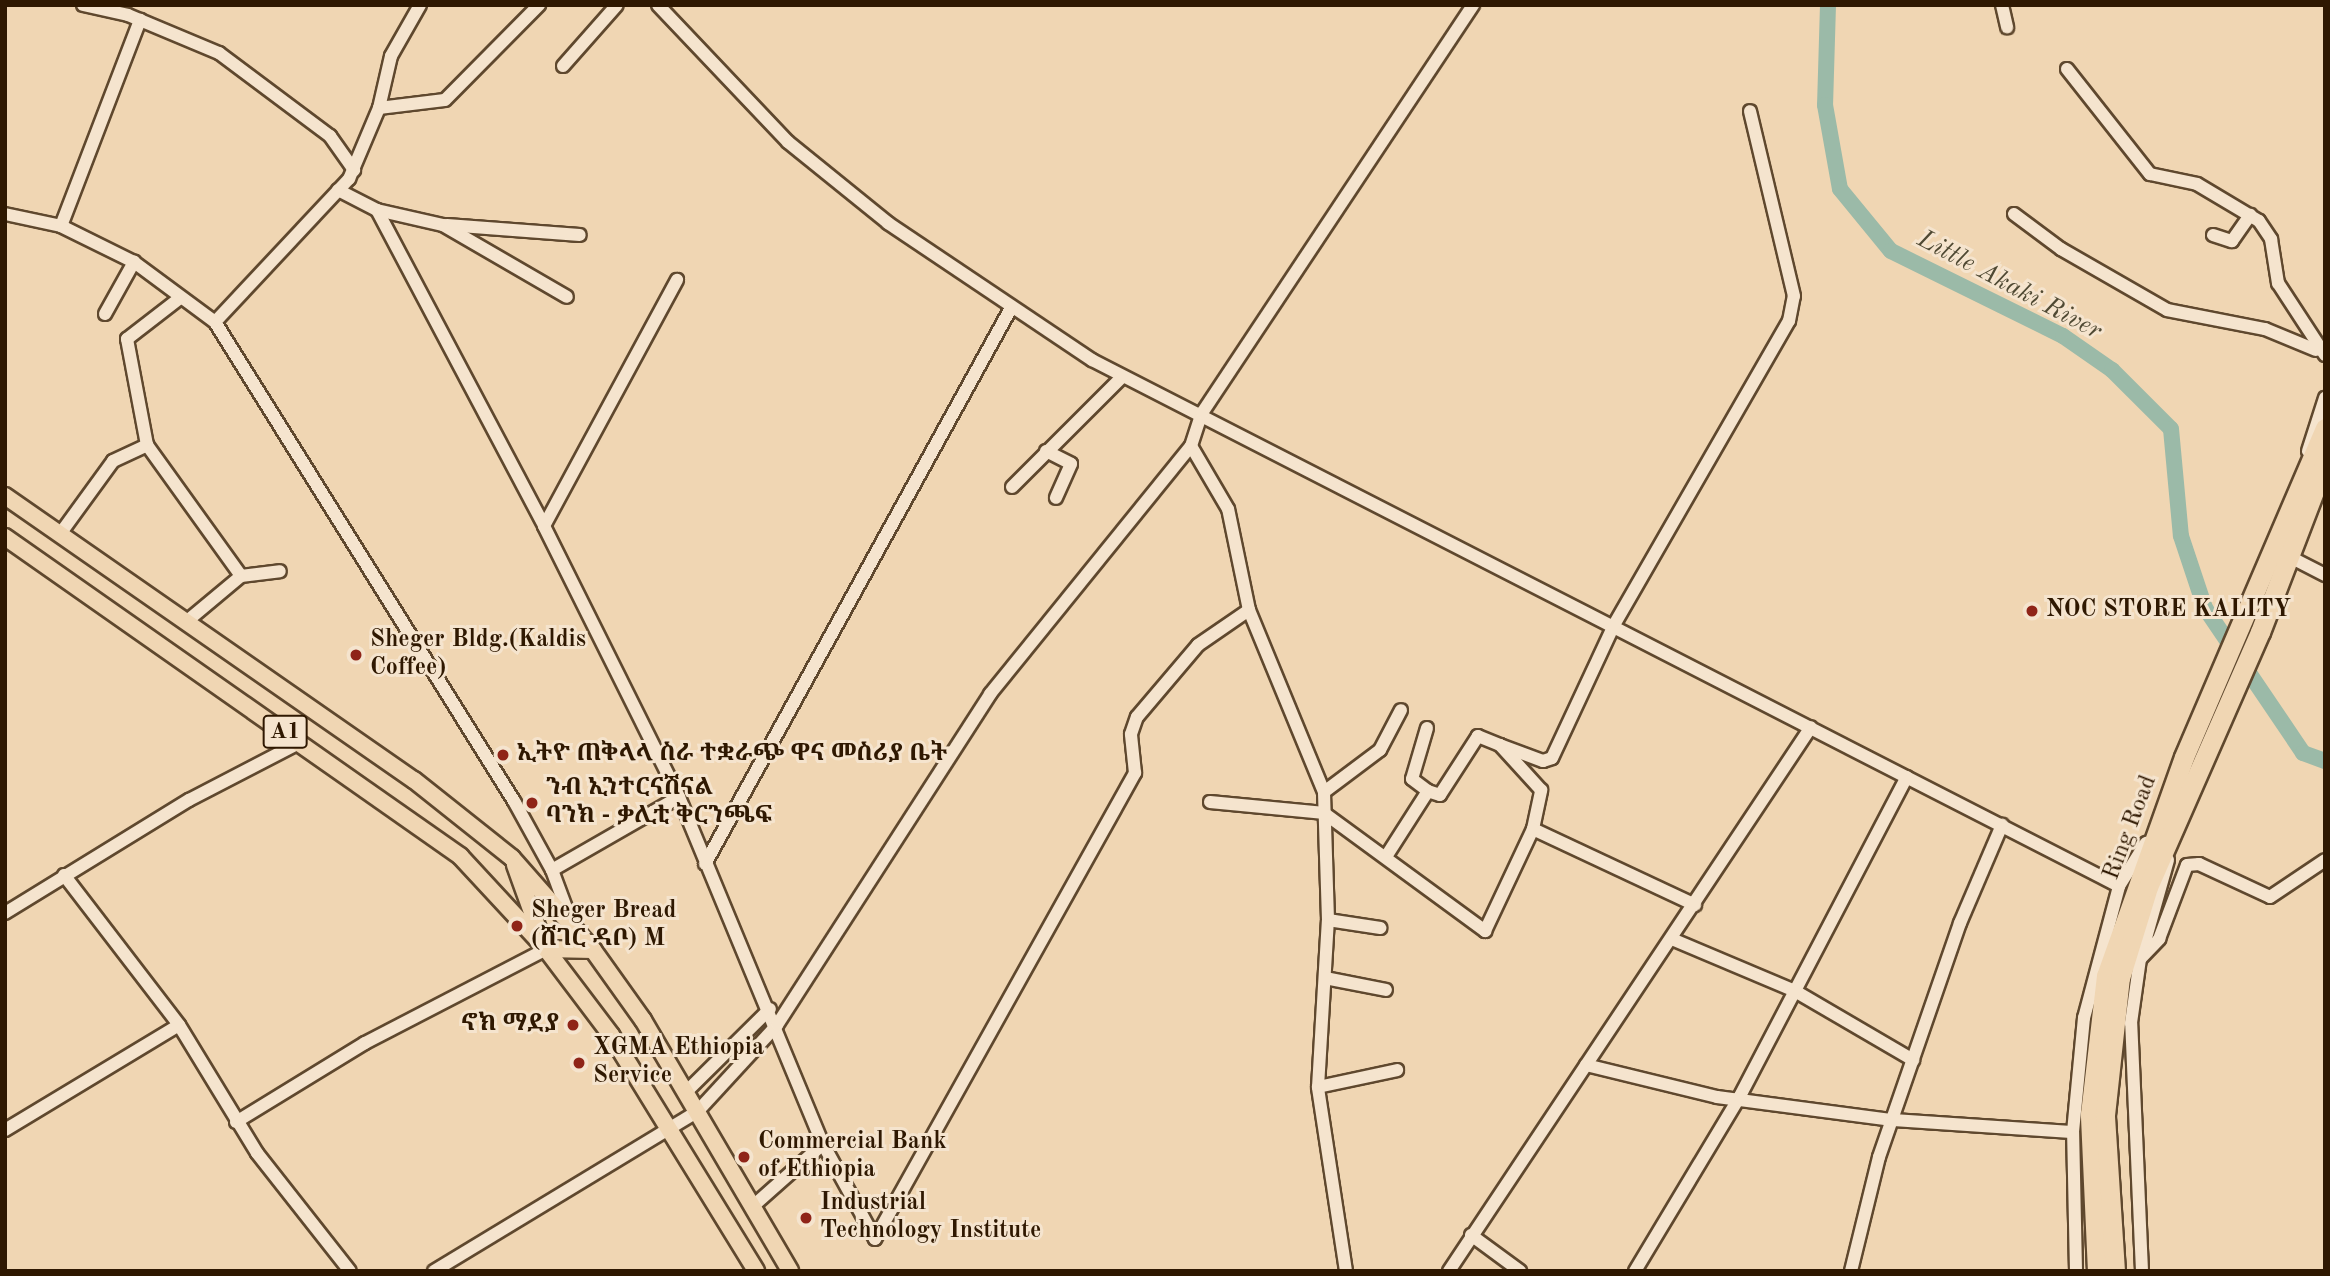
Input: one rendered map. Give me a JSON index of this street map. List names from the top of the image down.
{
  "streets": {
    "highway": ["Ring Road"],
    "main road": ["A1"]
  },
  "water": ["Little Akaki River"],
  "places": [
    "NOC STORE KALITY",
    "Sheger Bldg.(Kaldis Coffee)",
    "ኢትዮ ጠቅላላ ስራ ተቋራጭ ዋና መስሪያ ቤት",
    "ንብ ኢንተርናሽናል ባንክ - ቃሊቲ ቅርንጫፍ",
    "Sheger Bread (ሸገር ዳቦ) M",
    "ኖክ ማደያ",
    "XGMA Ethiopia Service",
    "Commercial Bank of Ethiopia",
    "Industrial Technology Institute"
  ]
}
